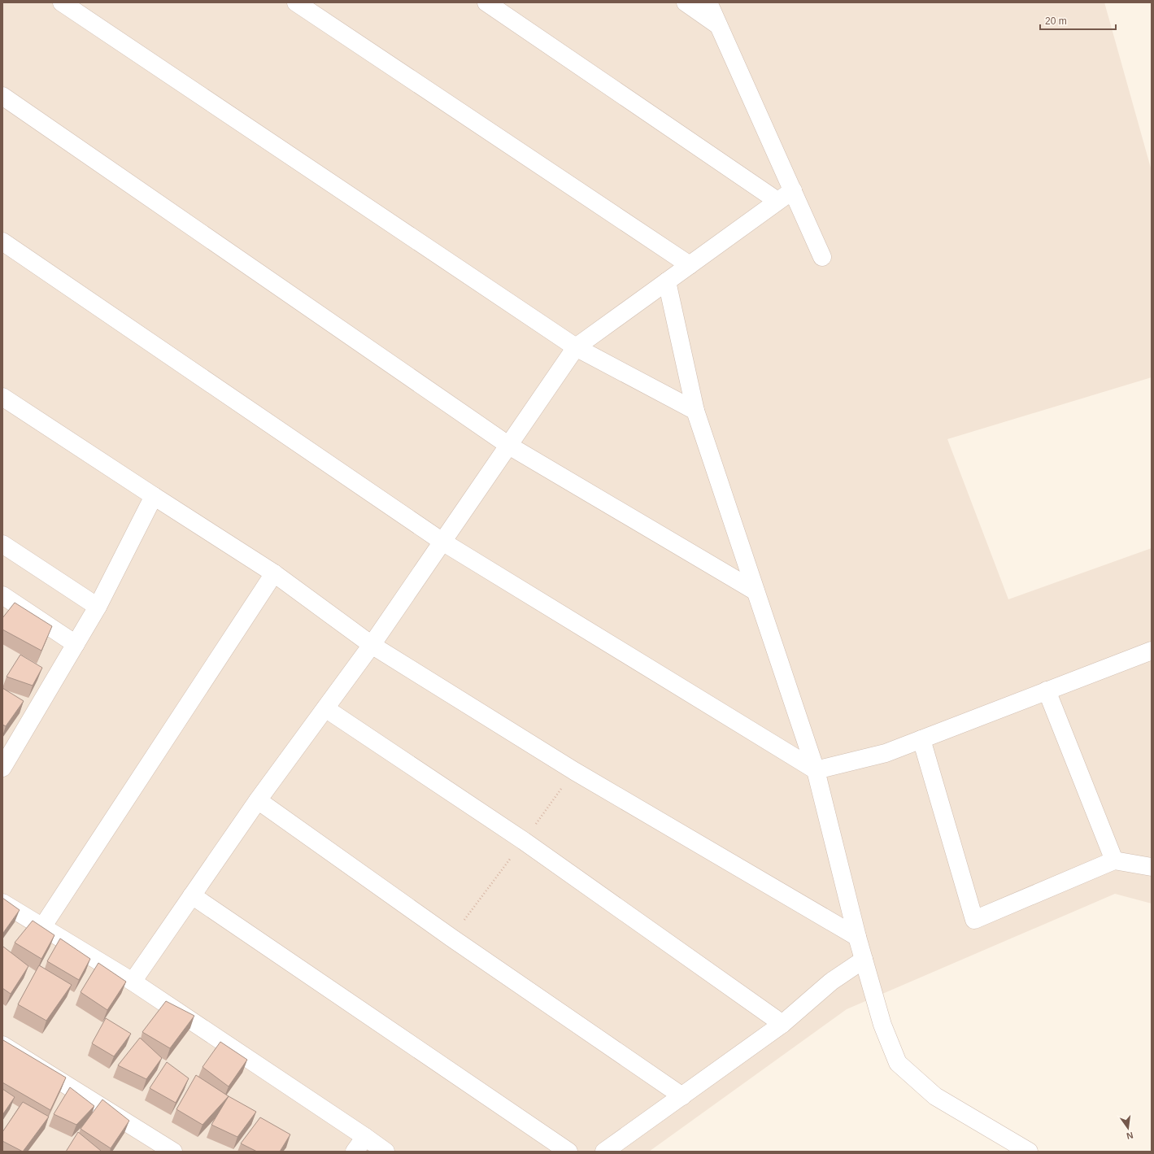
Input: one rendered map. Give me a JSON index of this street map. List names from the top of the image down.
{
  "scale_bar": "20 m",
  "north": "bottom"
}
